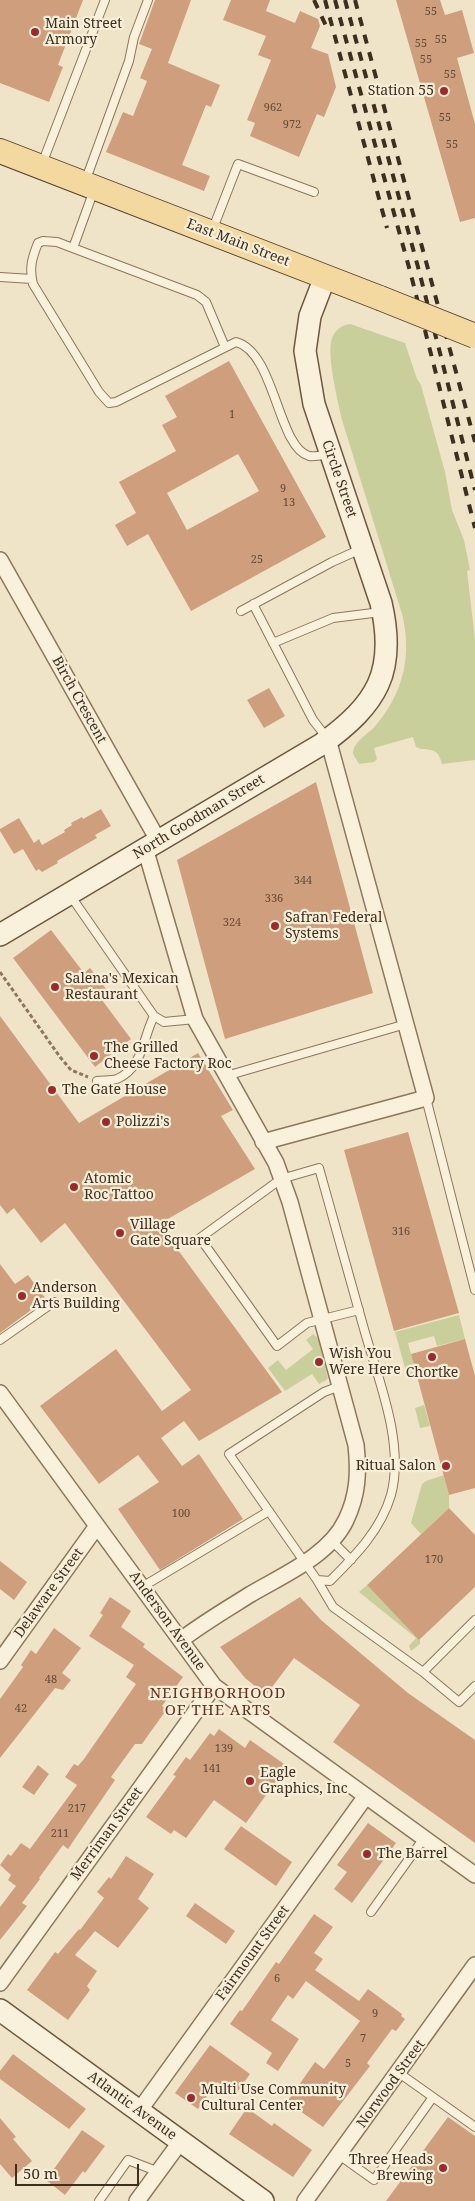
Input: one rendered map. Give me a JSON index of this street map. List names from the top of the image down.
{
  "streets": {
    "main road": [
      "East Main Street",
      "Circle Street",
      "North Goodman Street",
      "Atlantic Avenue"
    ],
    "street": [
      "Birch Crescent",
      "Delaware Street",
      "Anderson Avenue",
      "Merriman Street",
      "Fairmount Street",
      "Norwood Street"
    ]
  },
  "crossings": [
    ["East Main Street", "Circle Street"],
    ["Circle Street", "North Goodman Street"],
    ["Birch Crescent", "North Goodman Street"],
    ["Birch Crescent", "Anderson Avenue"],
    ["Delaware Street", "Anderson Avenue"],
    ["Anderson Avenue", "Merriman Street"],
    ["Anderson Avenue", "Fairmount Street"],
    ["Fairmount Street", "Atlantic Avenue"]
  ],
  "districts": ["NEIGHBORHOOD OF THE ARTS"],
  "places": [
    "Main Street Armory",
    "Station 55",
    "Safran Federal Systems",
    "Salena's Mexican Restaurant",
    "The Grilled Cheese Factory Roc",
    "The Gate House",
    "Polizzi's",
    "Atomic Roc Tattoo",
    "Village Gate Square",
    "Anderson Arts Building",
    "Chortke",
    "Wish You Were Here",
    "Ritual Salon",
    "Eagle Graphics, Inc",
    "The Barrel",
    "Multi Use Community Cultural Center",
    "Three Heads Brewing"
  ],
  "house_numbers": [
    "55",
    "55",
    "55",
    "55",
    "55",
    "962",
    "55",
    "972",
    "55",
    "1",
    "9",
    "13",
    "25",
    "344",
    "336",
    "324",
    "316",
    "100",
    "170",
    "48",
    "42",
    "139",
    "141",
    "217",
    "211",
    "6",
    "9",
    "7",
    "5"
  ],
  "scale_bar": "50 m"
}
